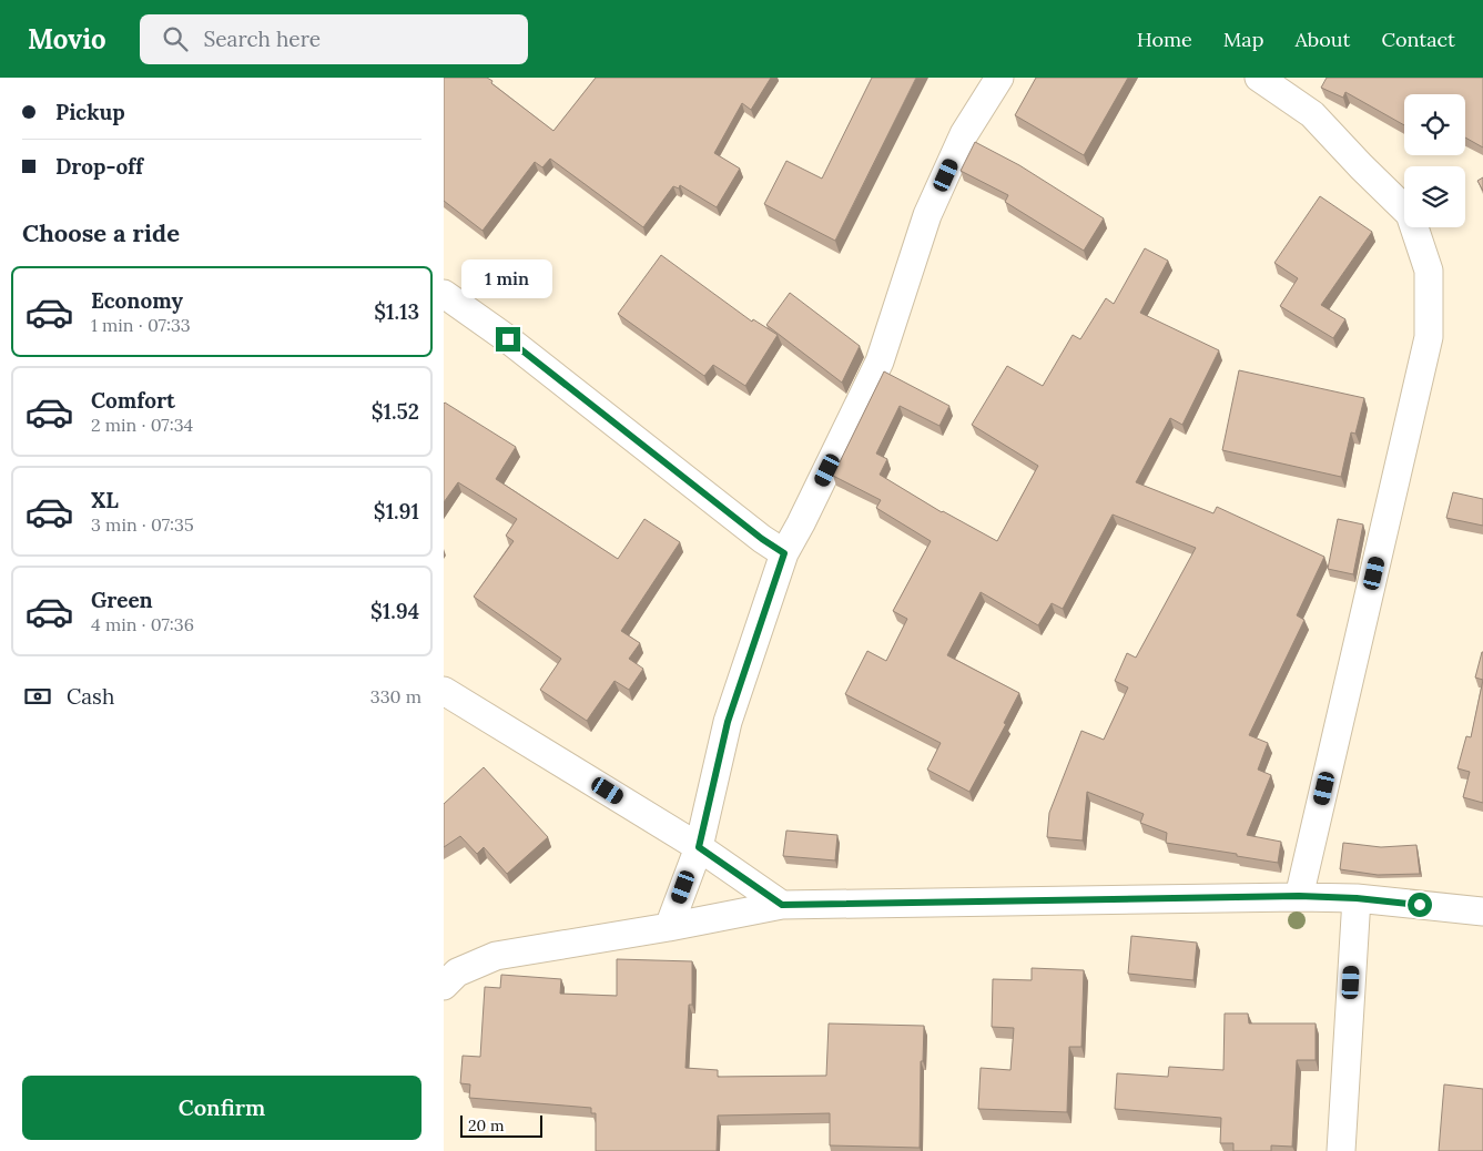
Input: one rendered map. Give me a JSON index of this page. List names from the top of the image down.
{
  "scale_bar": "20 m",
  "page": {
    "header": "Movio",
    "search": "Search here",
    "nav": [
      "Home",
      "Map",
      "About",
      "Contact"
    ],
    "banner": ["Pickup", "Drop-off"],
    "heading": "Choose a ride",
    "bubble": "1 min",
    "list": [
      {
        "name": "Economy",
        "note": "1 min · 07:33",
        "value": "$1.13"
      },
      {
        "name": "Comfort",
        "note": "2 min · 07:34",
        "value": "$1.52"
      },
      {
        "name": "XL",
        "note": "3 min · 07:35",
        "value": "$1.91"
      },
      {
        "name": "Green",
        "note": "4 min · 07:36",
        "value": "$1.94"
      }
    ],
    "pay": ["Cash", "330 m"],
    "buttons": "Confirm",
    "scale": "20 m"
  }
}
